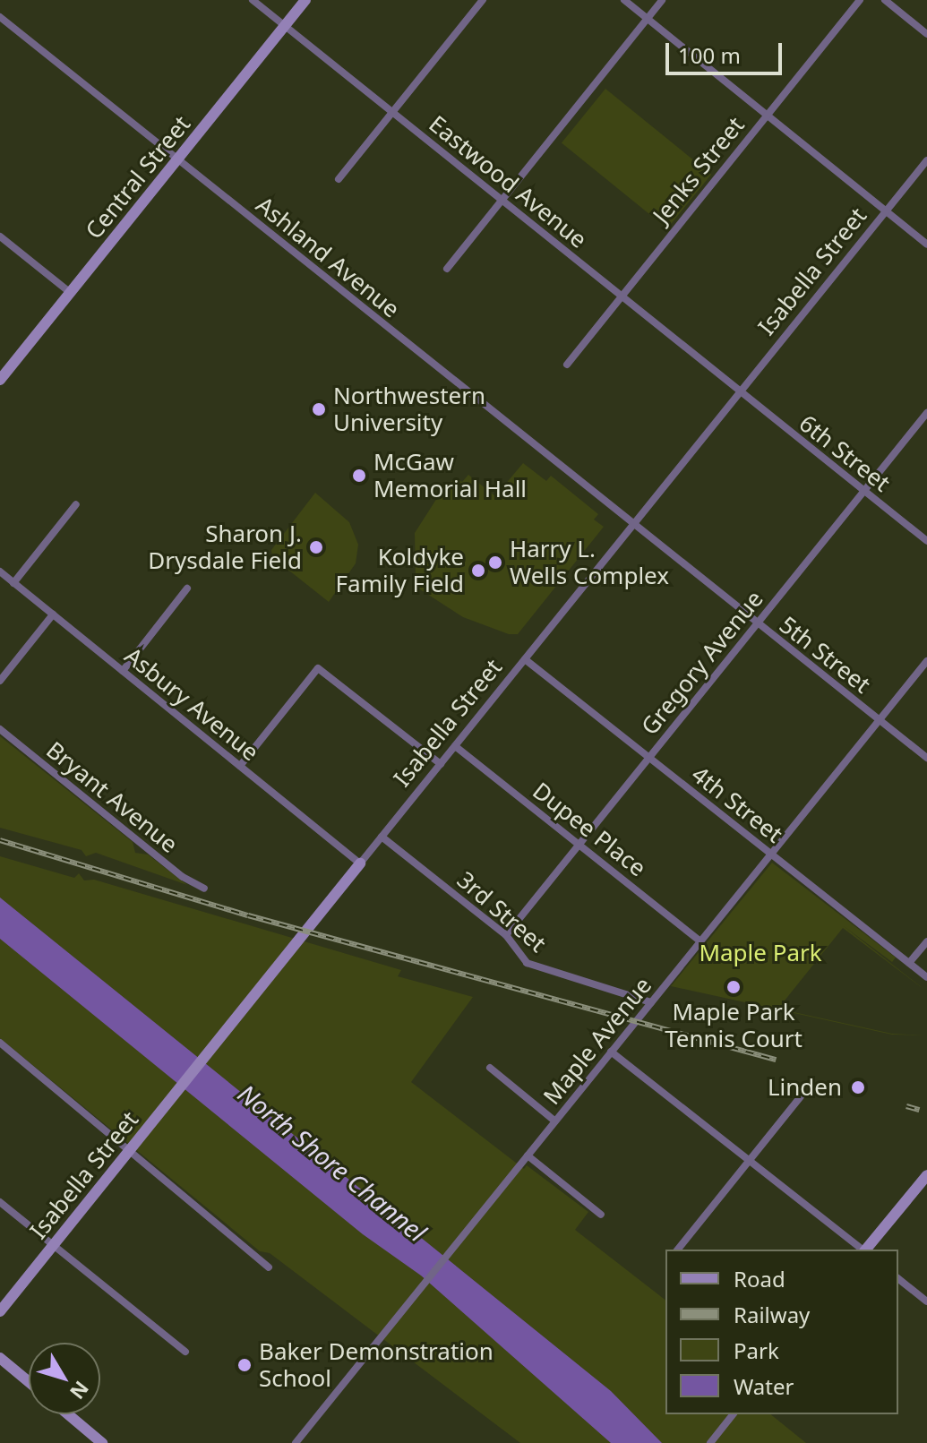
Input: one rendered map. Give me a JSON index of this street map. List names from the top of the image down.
{
  "streets": {
    "street": [
      "Jenks Street",
      "Central Street",
      "Eastwood Avenue",
      "Ashland Avenue",
      "Isabella Street",
      "6th Street",
      "5th Street",
      "Gregory Avenue",
      "Asbury Avenue",
      "Bryant Avenue",
      "4th Street",
      "Dupee Place",
      "3rd Street",
      "Maple Avenue"
    ]
  },
  "crossings": [
    ["Jenks Street", "Eastwood Avenue"],
    ["Central Street", "Eastwood Avenue"],
    ["Central Street", "Ashland Avenue"],
    ["Eastwood Avenue", "Isabella Street"],
    ["Eastwood Avenue", "6th Street"],
    ["Ashland Avenue", "Isabella Street"],
    ["Ashland Avenue", "5th Street"],
    ["Isabella Street", "6th Street"],
    ["Isabella Street", "5th Street"],
    ["Isabella Street", "Asbury Avenue"],
    ["Isabella Street", "4th Street"],
    ["Isabella Street", "Dupee Place"],
    ["Isabella Street", "3rd Street"],
    ["6th Street", "Gregory Avenue"],
    ["5th Street", "Gregory Avenue"],
    ["5th Street", "Maple Avenue"],
    ["Gregory Avenue", "4th Street"],
    ["Gregory Avenue", "Dupee Place"],
    ["Gregory Avenue", "3rd Street"],
    ["4th Street", "Maple Avenue"],
    ["Dupee Place", "Maple Avenue"],
    ["3rd Street", "Maple Avenue"]
  ],
  "water": ["North Shore Channel"],
  "parks": ["Maple Park"],
  "places": [
    "Northwestern University",
    "McGaw Memorial Hall",
    "Sharon J. Drysdale Field",
    "Harry L. Wells Complex",
    "Koldyke Family Field",
    "Maple Park Tennis Court",
    "Linden",
    "Baker Demonstration School"
  ],
  "legend": [
    "Road",
    "Railway",
    "Park",
    "Water"
  ],
  "scale_bar": "100 m",
  "north": "bottom right"
}
